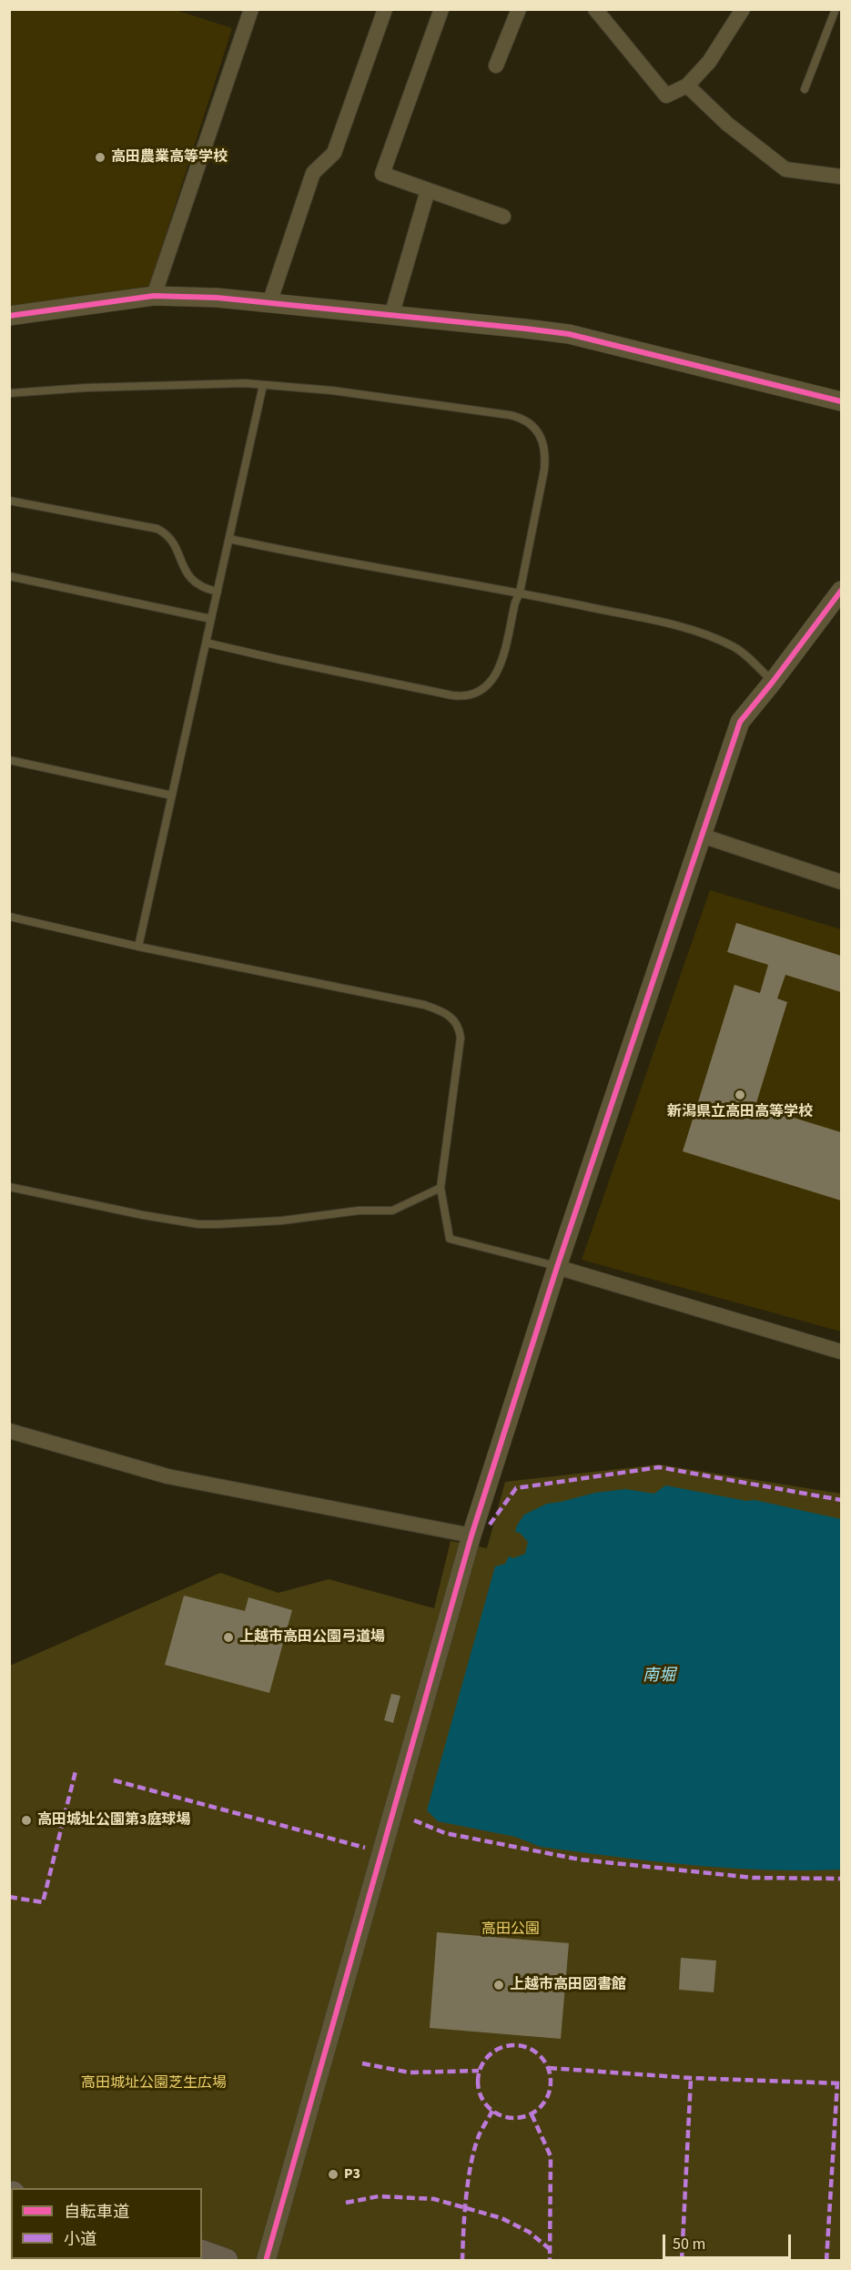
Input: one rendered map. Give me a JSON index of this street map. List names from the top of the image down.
{
  "water": ["南堀"],
  "parks": ["高田公園", "高田城址公園芝生広場"],
  "places": [
    "高田農業高等学校",
    "新潟県立高田高等学校",
    "上越市高田公園弓道場",
    "高田城址公園第3庭球場",
    "上越市高田図書館",
    "P3"
  ],
  "legend": ["自転車道", "小道"],
  "scale_bar": "50 m"
}
